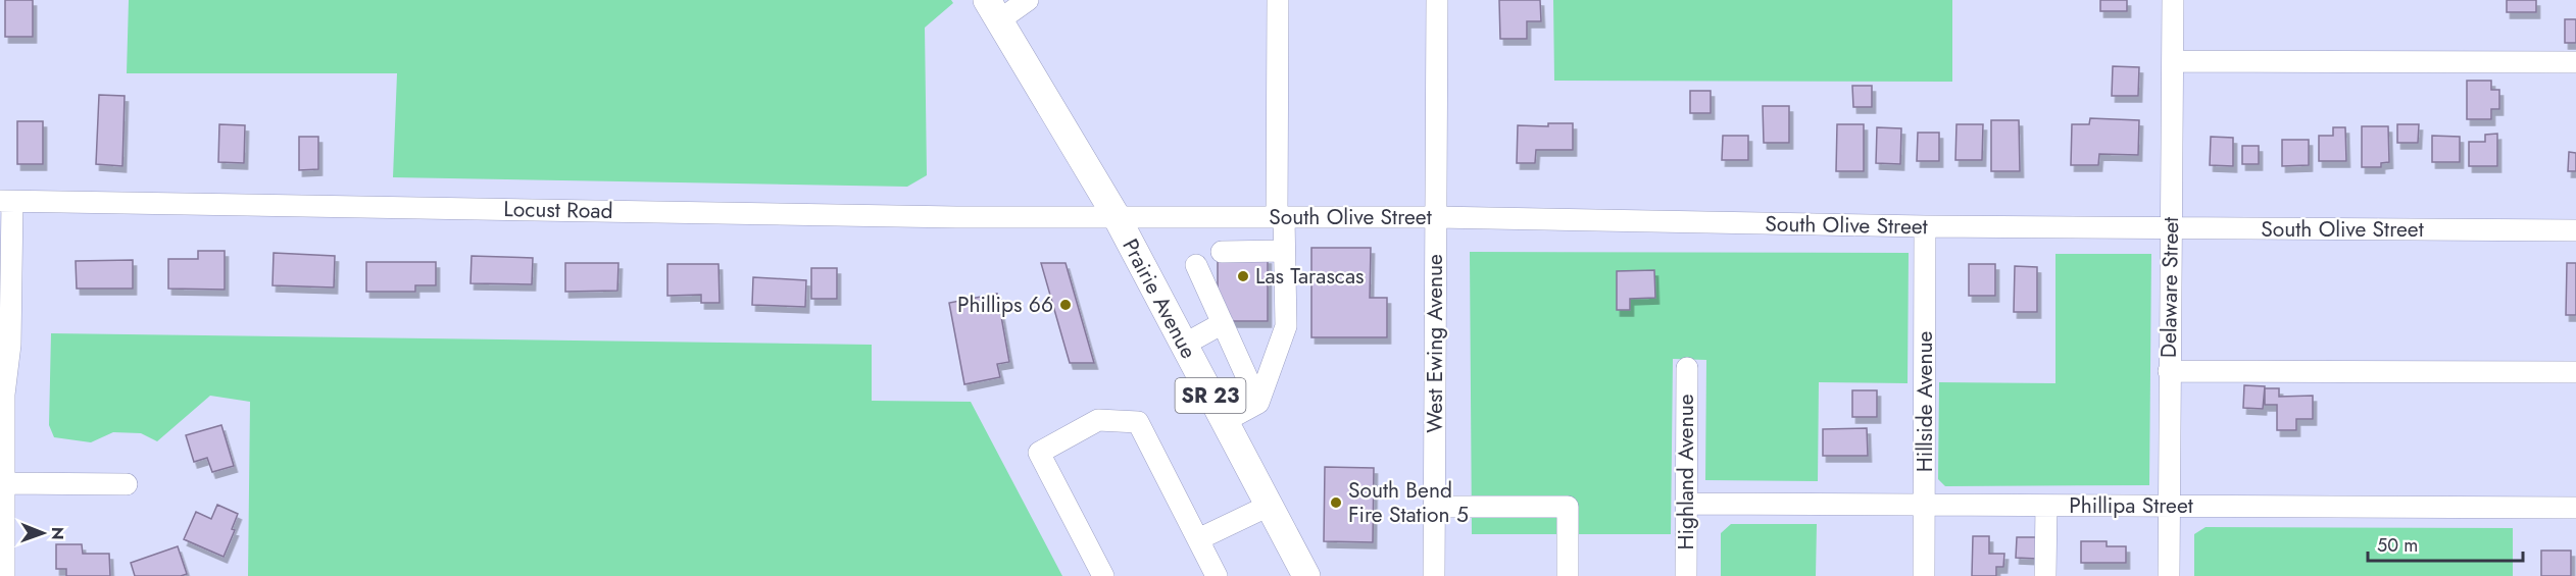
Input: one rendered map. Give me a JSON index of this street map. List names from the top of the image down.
{
  "streets": {
    "main road": ["Prairie Avenue", "SR 23"],
    "street": [
      "Locust Road",
      "South Olive Street",
      "Delaware Street",
      "West Ewing Avenue",
      "Hillside Avenue",
      "Highland Avenue",
      "Phillipa Street"
    ]
  },
  "crossings": [
    ["Locust Road", "South Olive Street"],
    ["Locust Road", "Prairie Avenue"],
    ["Locust Road", "SR 23"],
    ["South Olive Street", "Delaware Street"],
    ["South Olive Street", "Prairie Avenue"],
    ["South Olive Street", "West Ewing Avenue"],
    ["South Olive Street", "SR 23"],
    ["South Olive Street", "Hillside Avenue"],
    ["Delaware Street", "Phillipa Street"],
    ["Prairie Avenue", "SR 23"],
    ["Hillside Avenue", "Phillipa Street"],
    ["Highland Avenue", "Phillipa Street"]
  ],
  "places": ["Las Tarascas", "Phillips 66", "South Bend Fire Station 5"],
  "scale_bar": "50 m",
  "north": "right"
}
